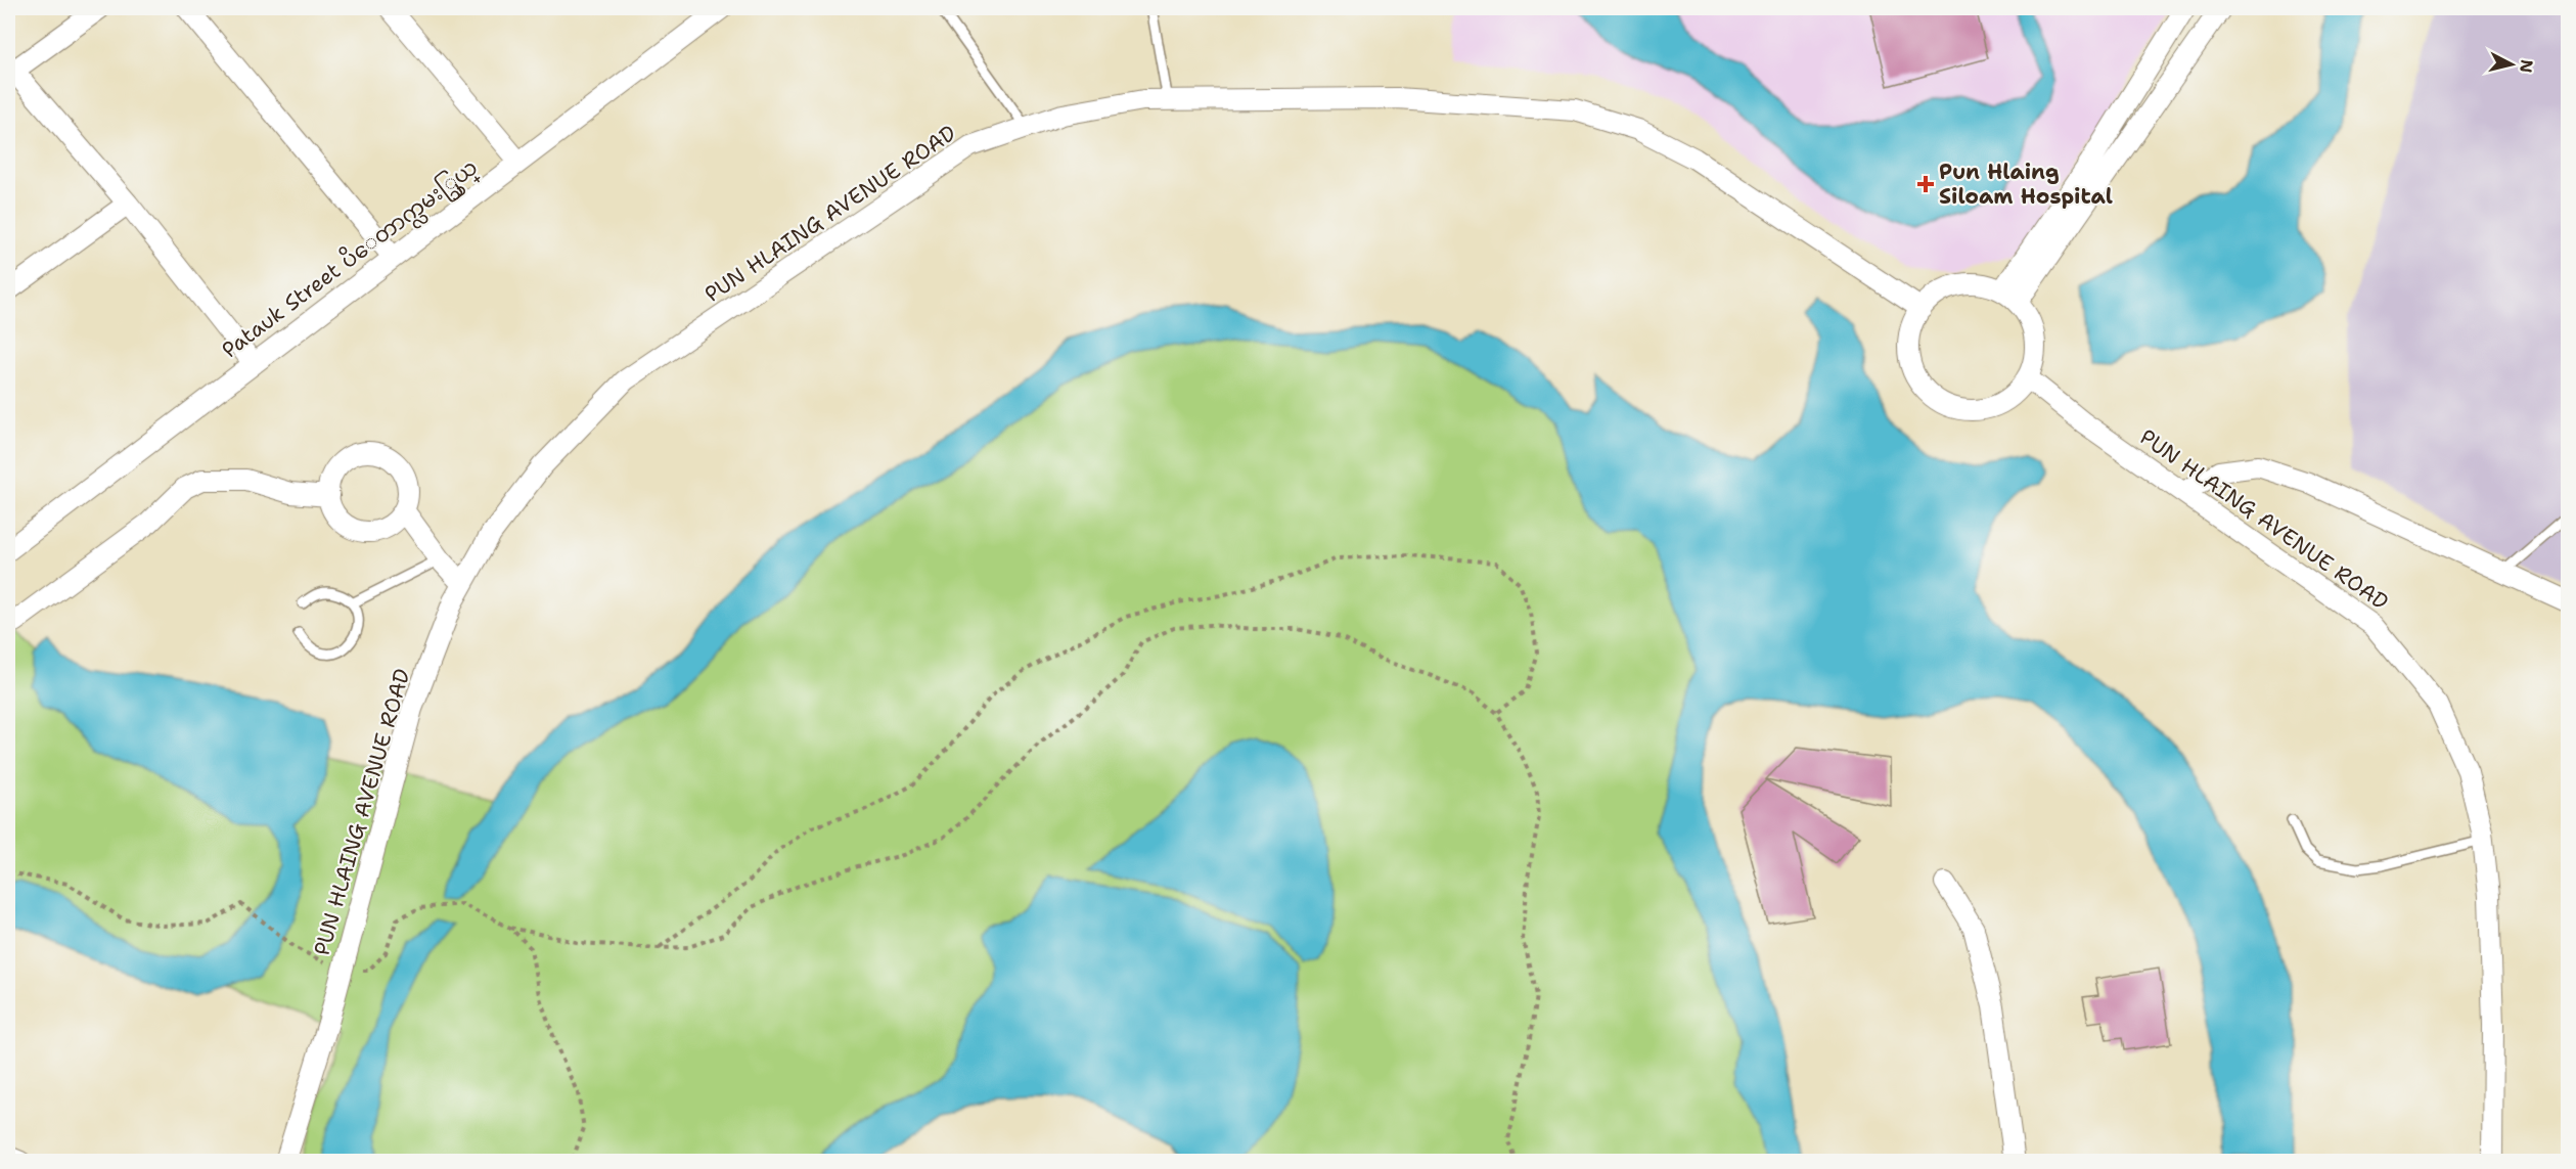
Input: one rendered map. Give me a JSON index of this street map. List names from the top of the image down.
{
  "streets": {
    "street": ["PUN HLAING AVENUE ROAD", "Patauk Street ပိေတာက္လမး္သြယ္"]
  },
  "places": {
    "health": ["Pun Hlaing Siloam Hospital"]
  },
  "north": "right"
}
